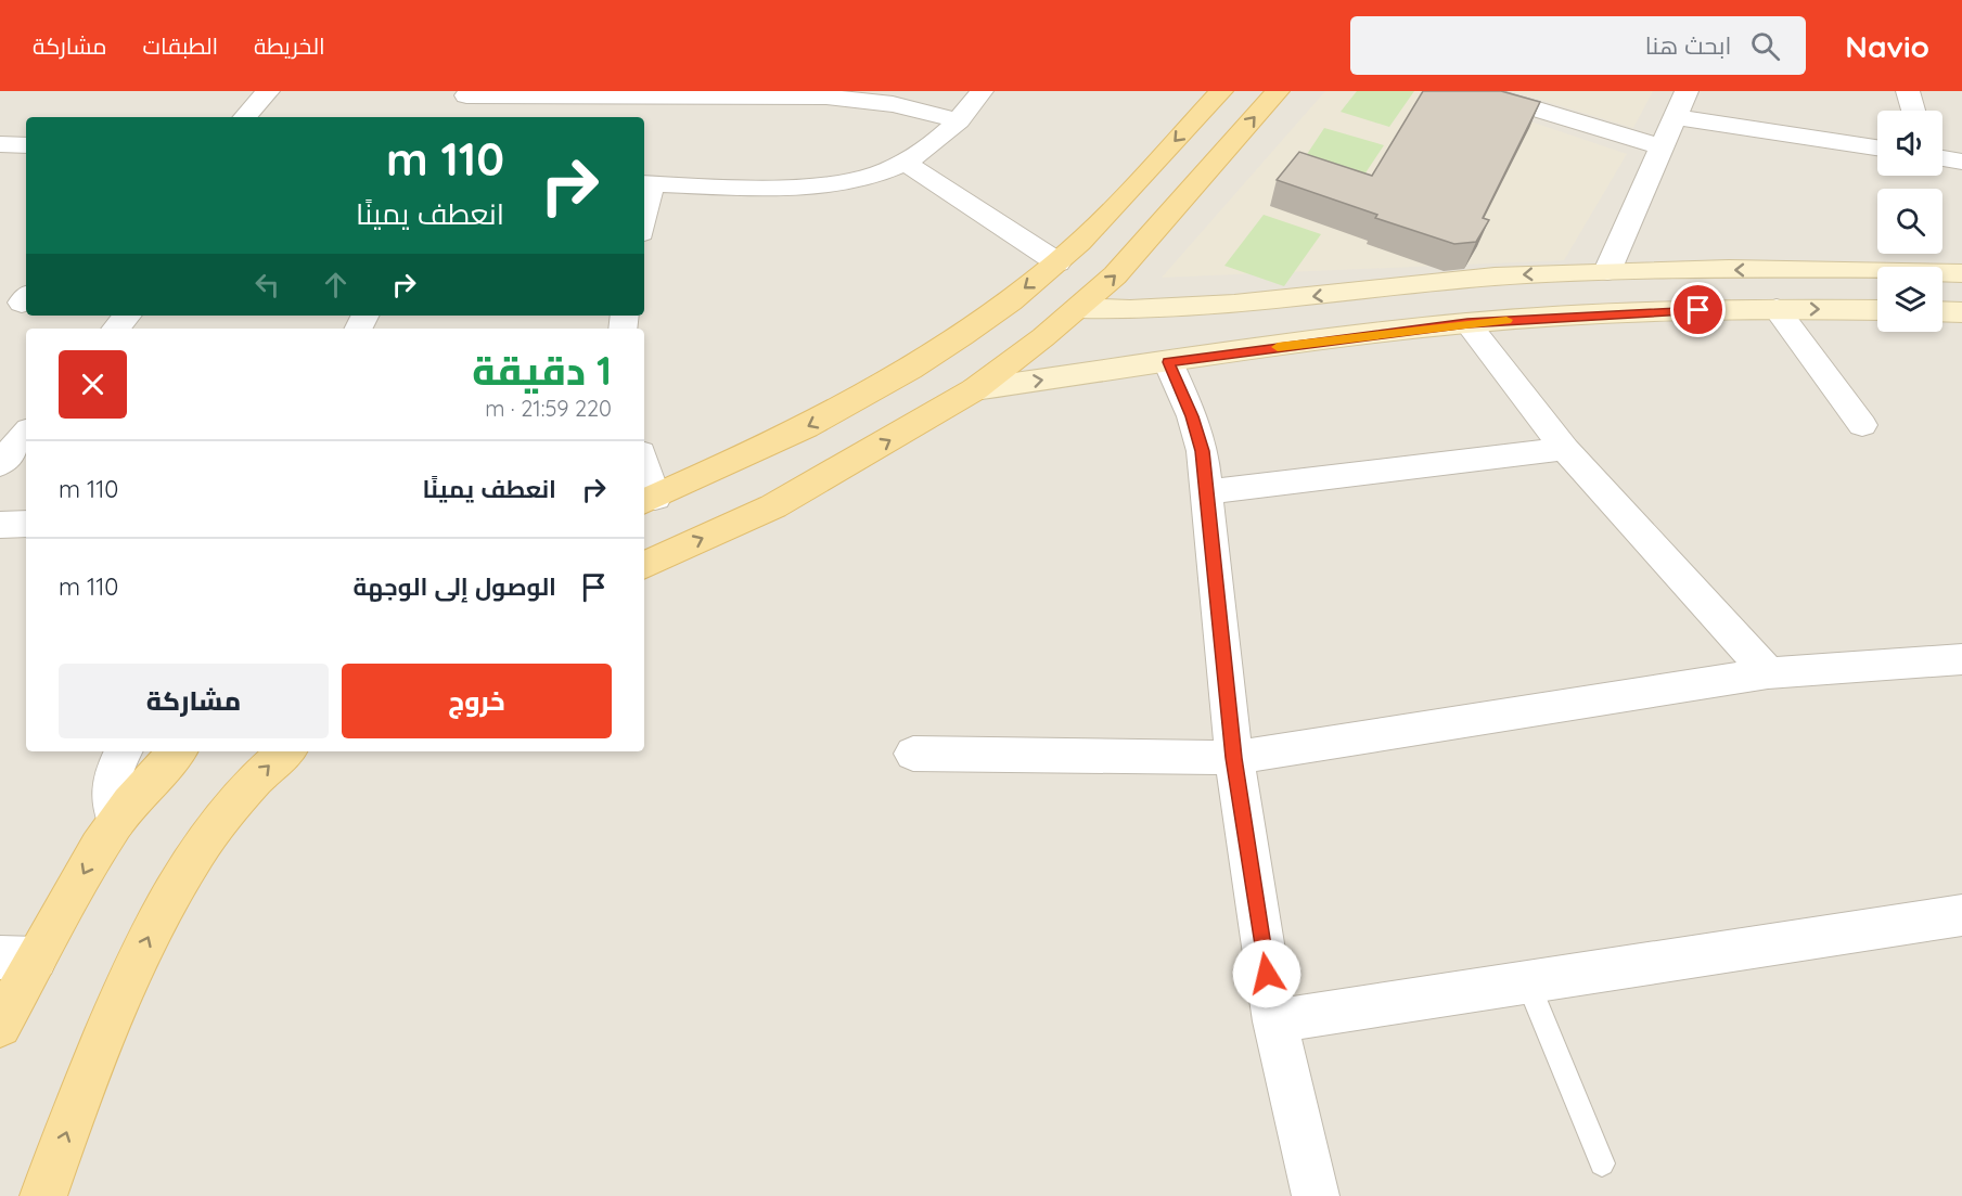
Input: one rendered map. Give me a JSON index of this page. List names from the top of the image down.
{
  "page": {
    "header": "Navio",
    "search": "ابحث هنا",
    "nav": ["الخريطة", "الطبقات", "مشاركة"],
    "turn": ["110 m", "انعطف يمينًا"],
    "heading": ["1 دقيقة", "220 m · 21:59"],
    "list": [
      {
        "name": "انعطف يمينًا",
        "value": "110 m"
      },
      {
        "name": "الوصول إلى الوجهة",
        "value": "110 m"
      }
    ],
    "buttons": ["خروج", "مشاركة"]
  }
}
